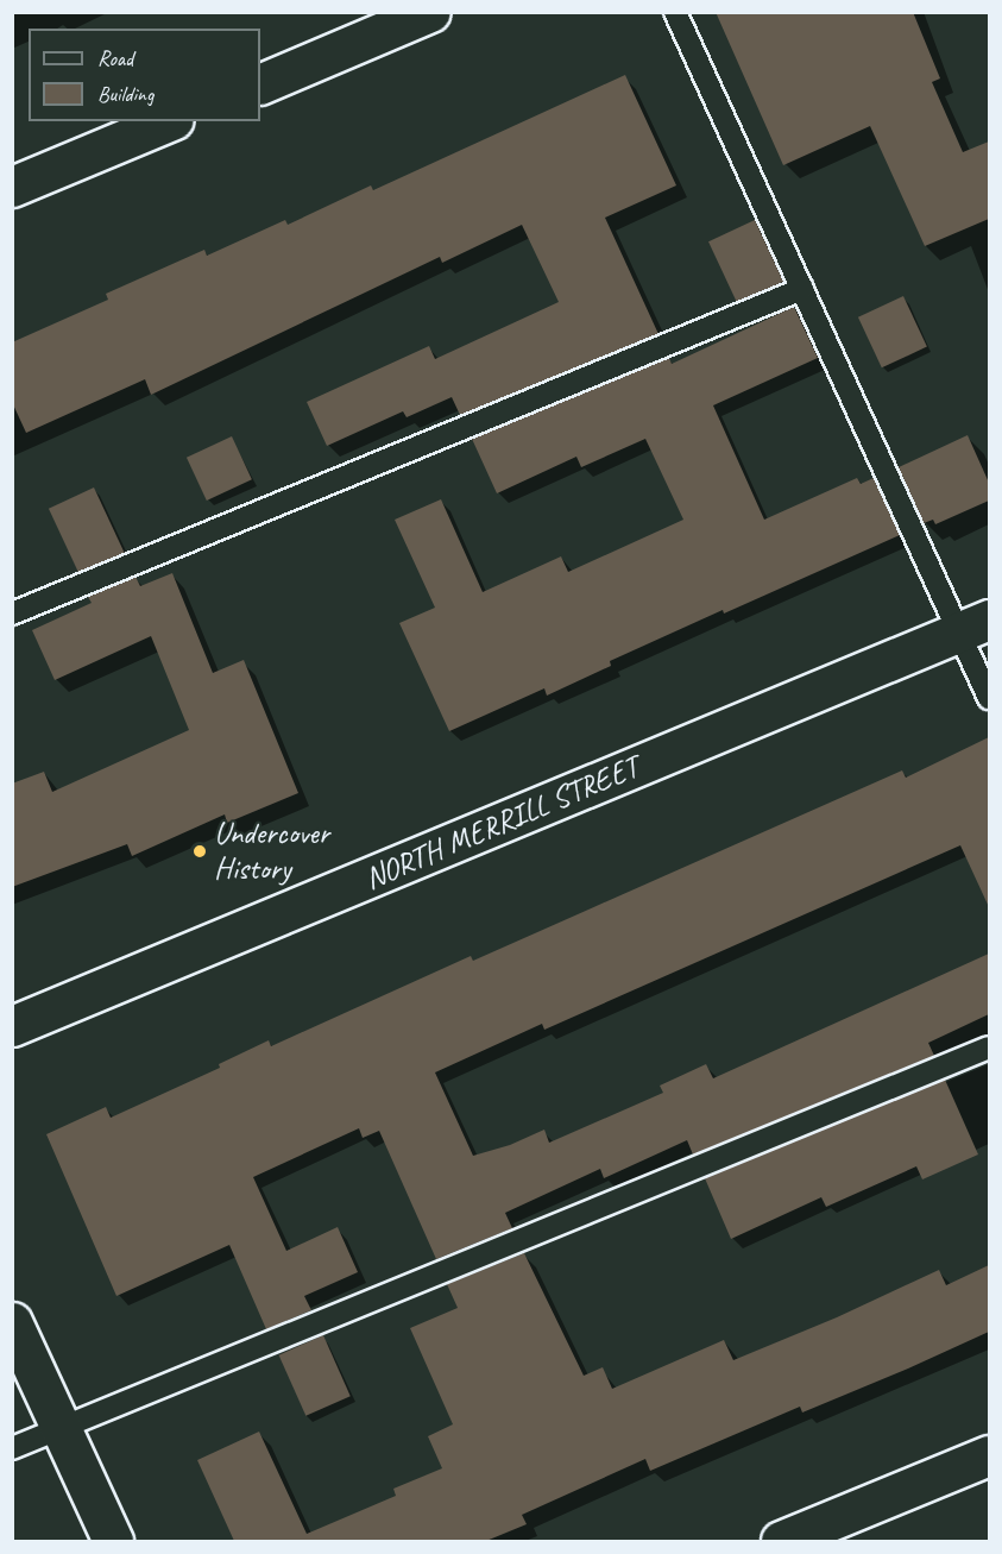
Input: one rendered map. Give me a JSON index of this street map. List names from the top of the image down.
{
  "streets": {
    "street": ["NORTH MERRILL STREET"]
  },
  "places": ["Undercover History"],
  "legend": ["Road", "Building"]
}
